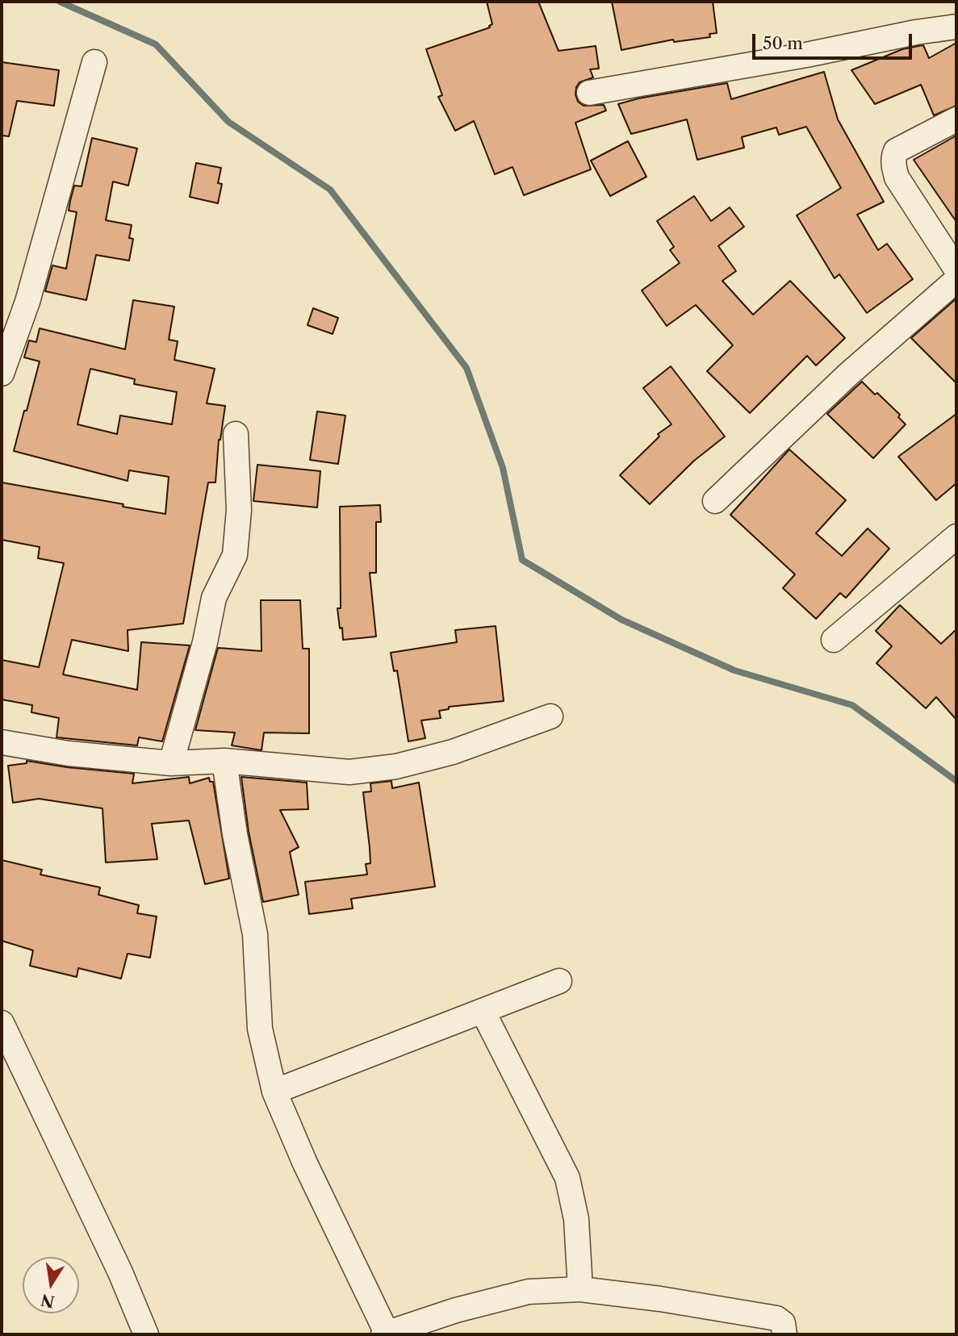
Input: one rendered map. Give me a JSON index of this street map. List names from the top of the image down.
{
  "scale_bar": "50 m",
  "north": "bottom"
}
